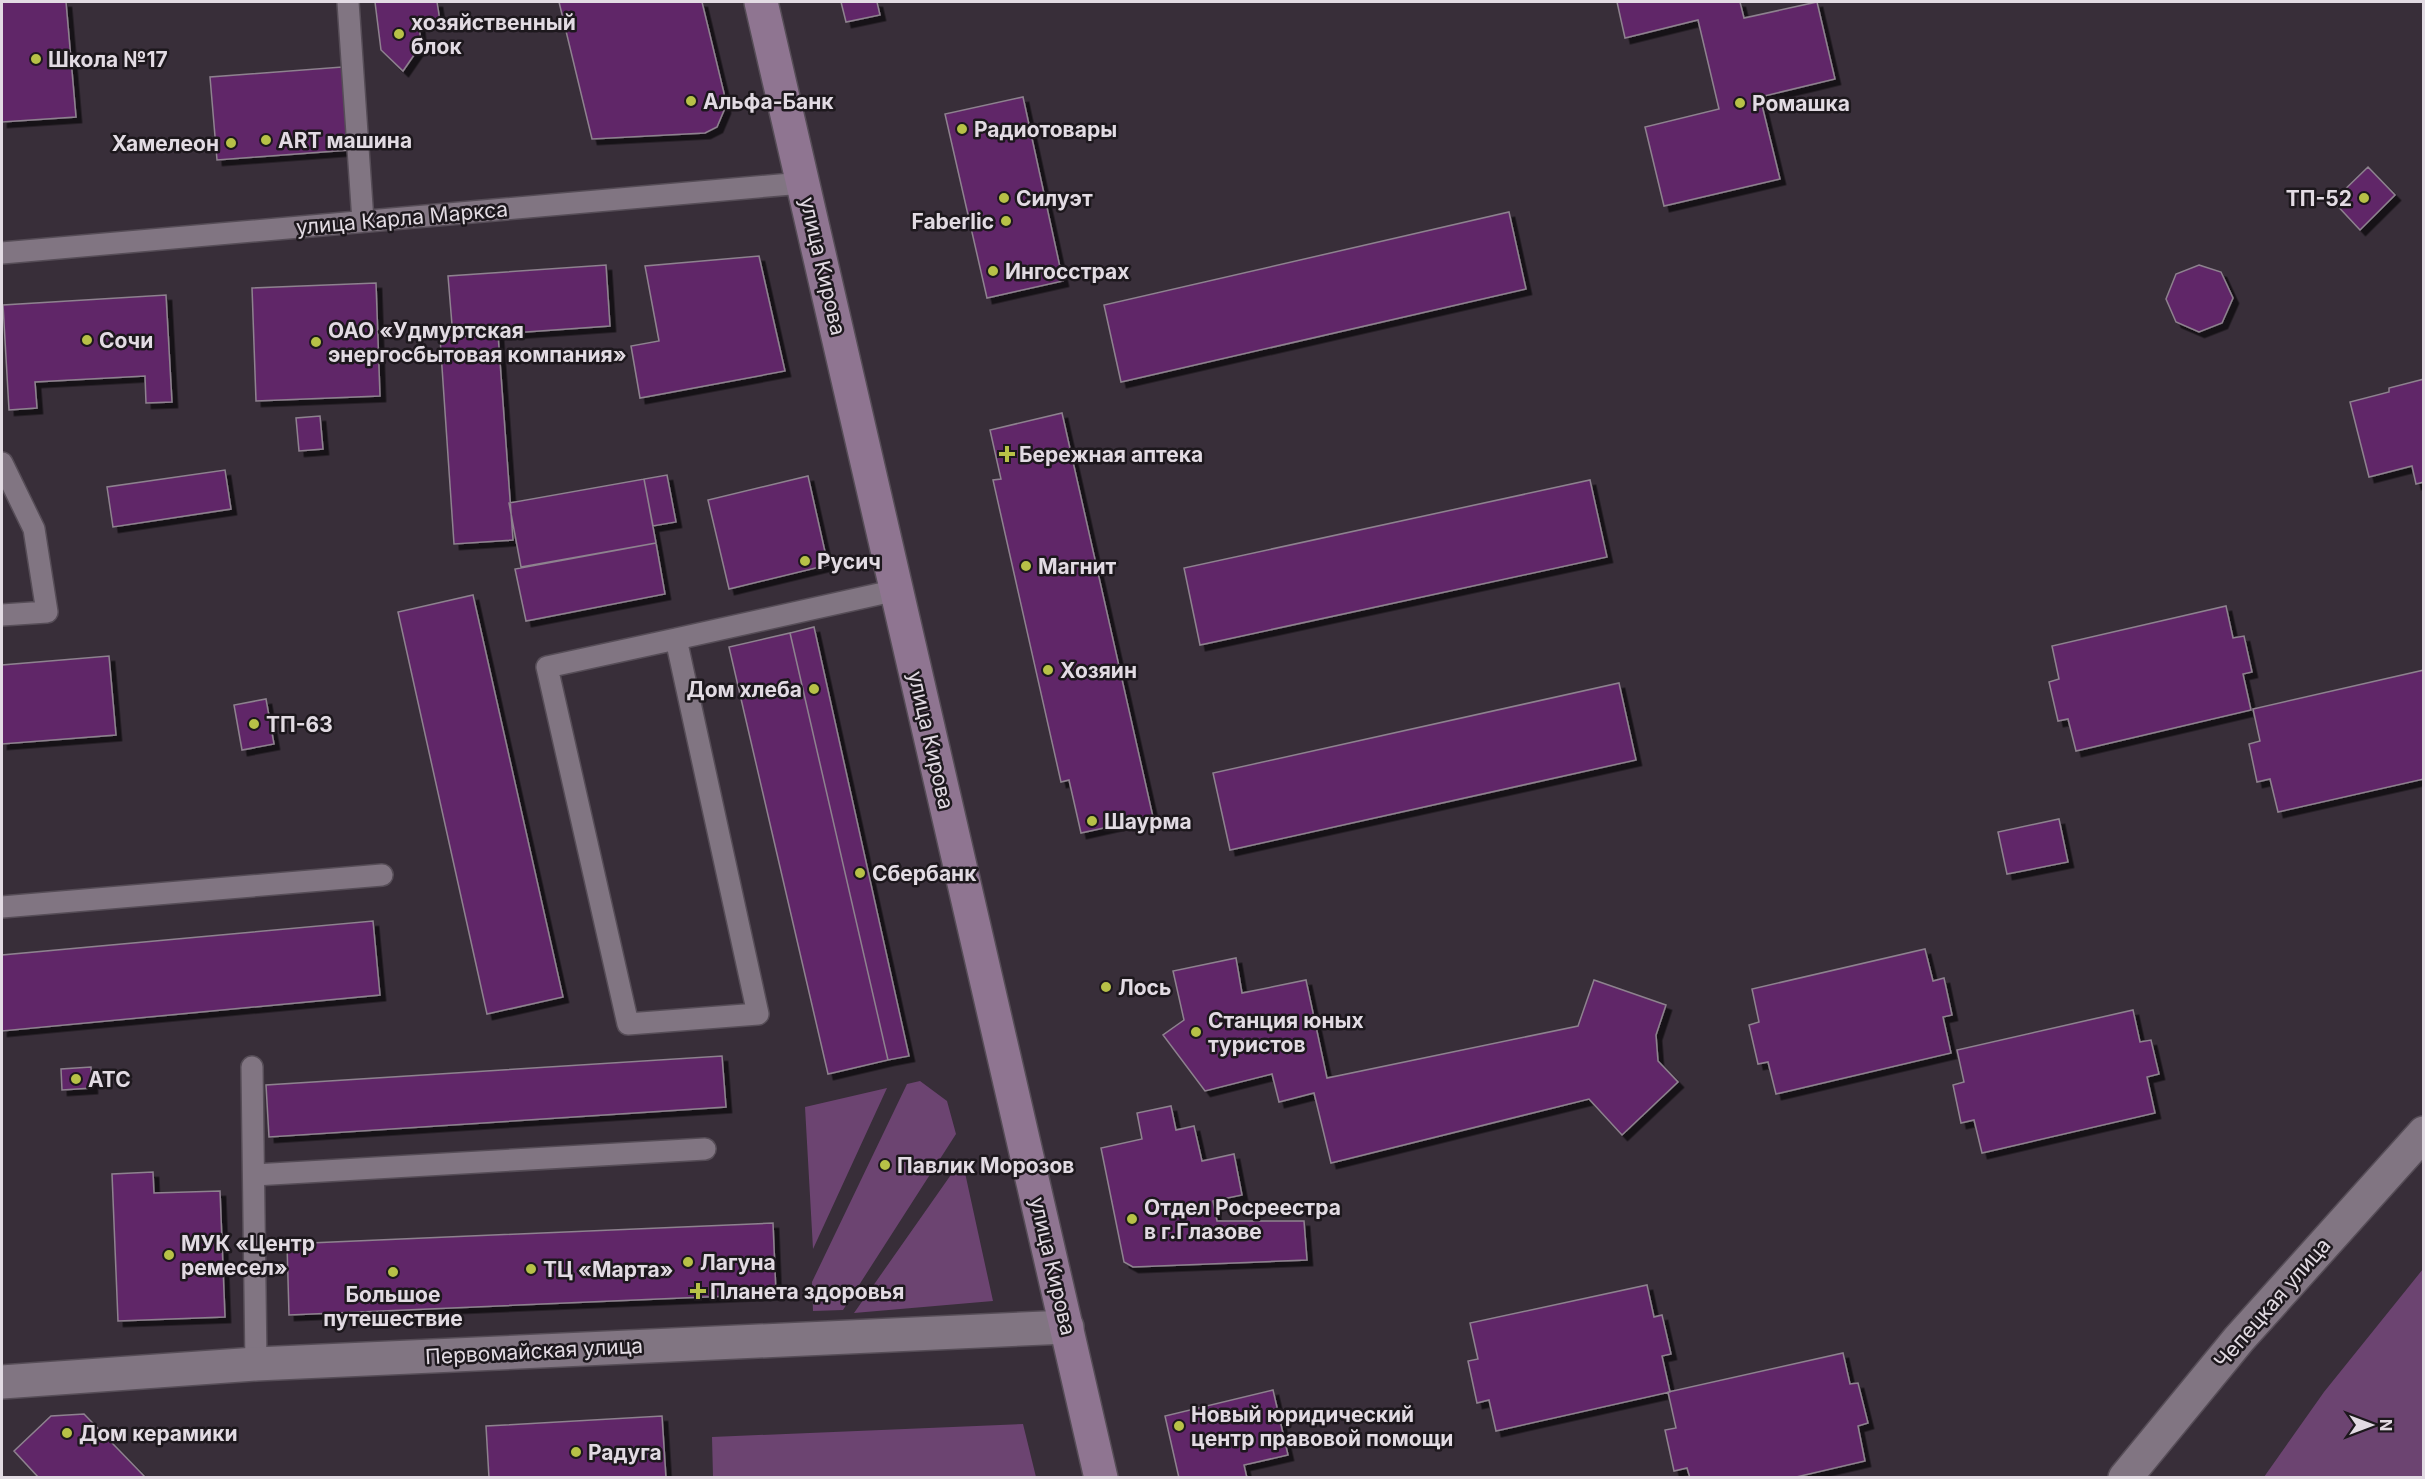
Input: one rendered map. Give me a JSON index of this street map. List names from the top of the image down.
{
  "streets": {
    "main road": ["улица Кирова"],
    "street": ["Чепецкая улица", "Первомайская улица"],
    "lane": ["улица Карла Маркса"]
  },
  "crossings": [
    ["улица Карла Маркса", "улица Кирова"],
    ["улица Кирова", "Первомайская улица"]
  ],
  "places": {
    "other": [
      "хозяйственный блок",
      "Школа №17",
      "Альфа-Банк",
      "Ромашка",
      "Радиотовары",
      "ART машина",
      "Хамелеон",
      "Силуэт",
      "ТП-52",
      "Faberlic",
      "Ингосстрах",
      "Сочи",
      "ОАО «Удмуртская энергосбытовая компания»",
      "Русич",
      "Магнит",
      "Хозяин",
      "Дом хлеба",
      "ТП-63",
      "Шаурма",
      "Сбербанк",
      "Лось",
      "Станция юных туристов",
      "АТС",
      "Павлик Морозов",
      "Отдел Росреестра в г.Глазове",
      "МУК «Центр ремесел»",
      "Лагуна",
      "ТЦ «Марта»",
      "Большое путешествие",
      "Новый юридический центр правовой помощи",
      "Дом керамики",
      "Радуга"
    ],
    "health": ["Бережная аптека", "Планета здоровья"]
  },
  "north": "right"
}
